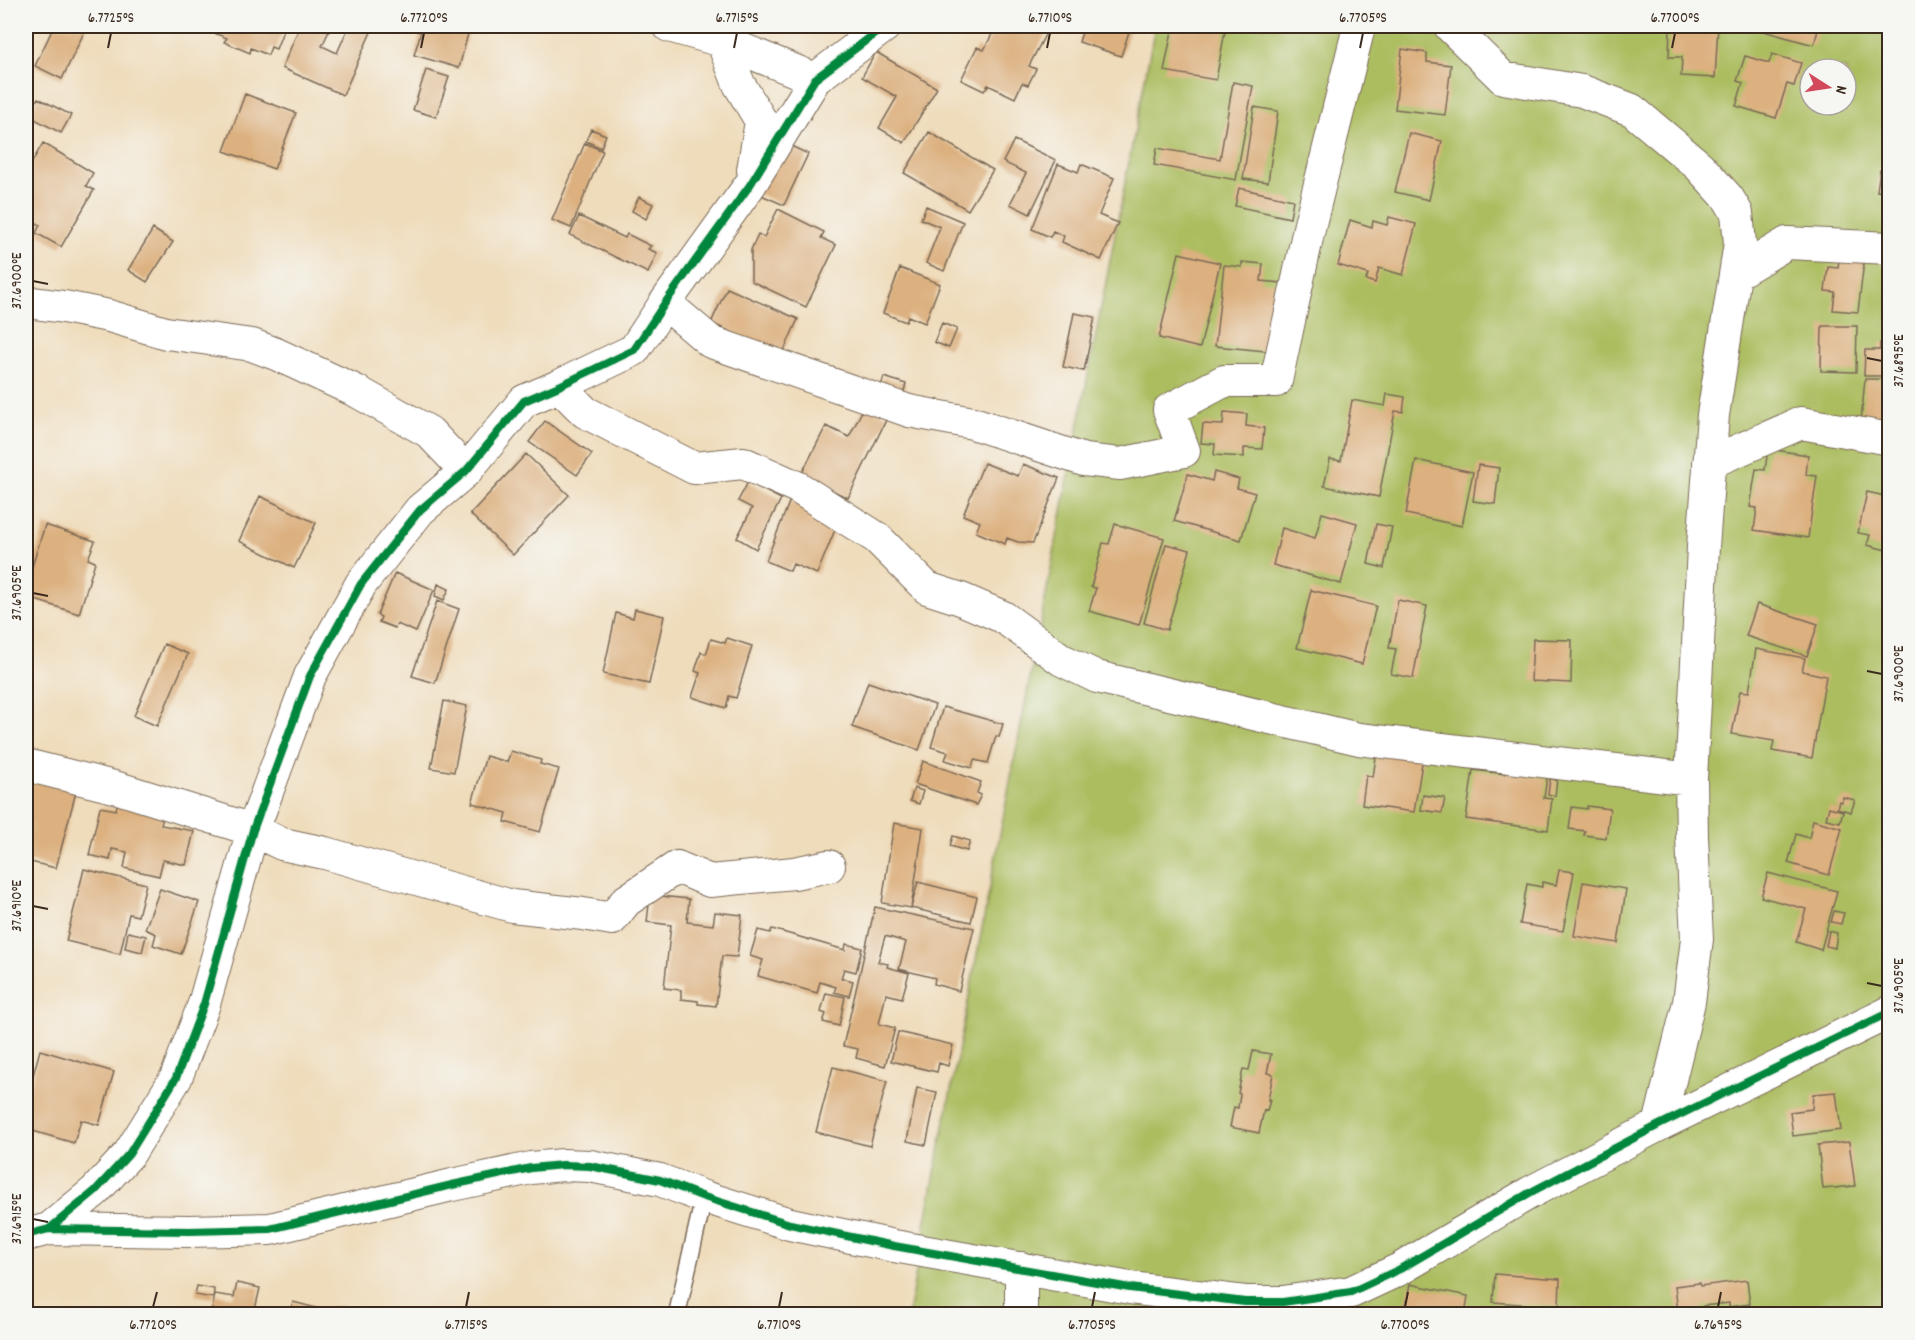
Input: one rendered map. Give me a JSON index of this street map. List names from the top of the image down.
{
  "north": "right",
  "coordinates": [
    "6.7725°S",
    "6.7720°S",
    "6.7715°S",
    "6.7710°S",
    "6.7705°S",
    "6.7700°S",
    "37.6900°E",
    "37.6895°E",
    "37.6905°E",
    "37.6910°E",
    "37.6915°E",
    "6.7695°S"
  ]
}
